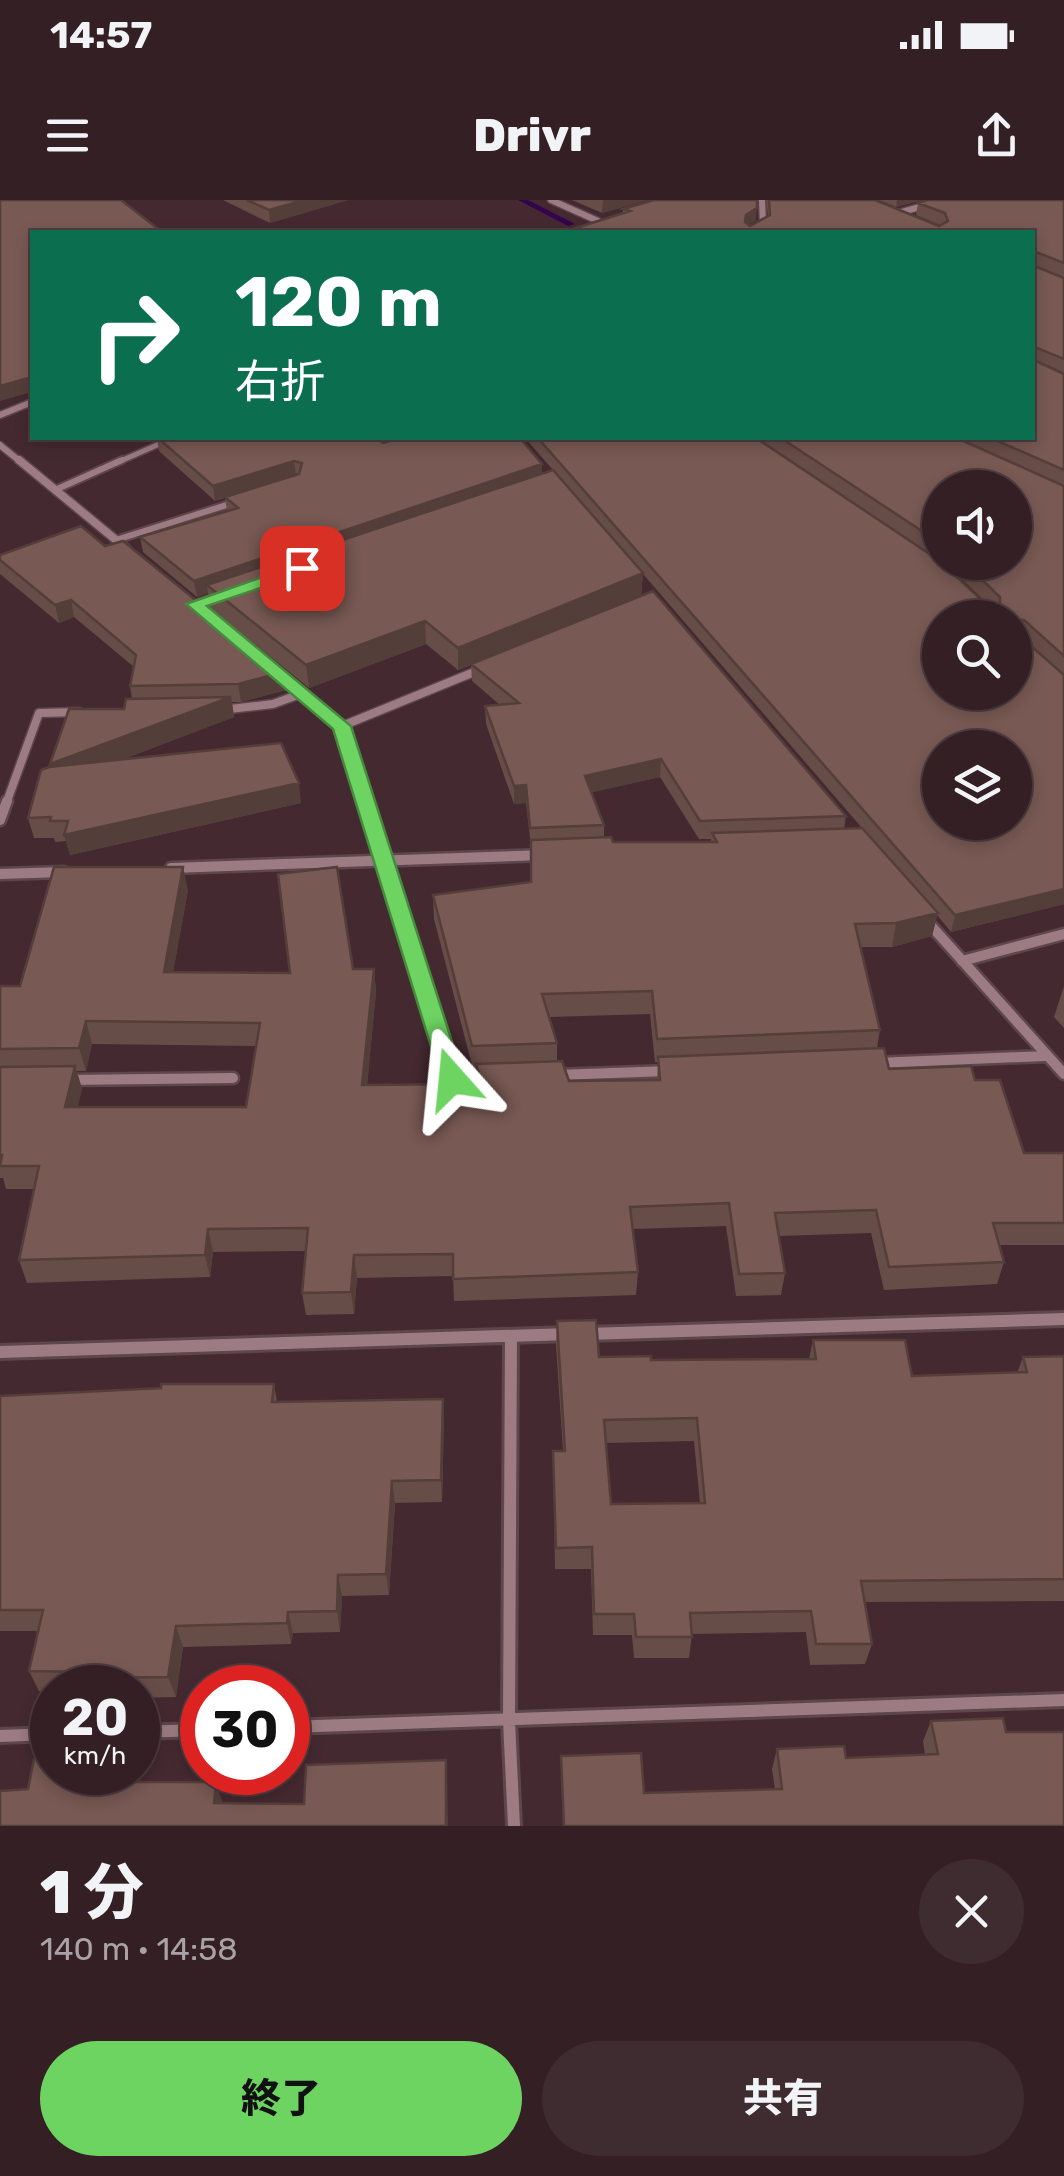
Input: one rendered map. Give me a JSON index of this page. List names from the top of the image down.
{
  "page": {
    "status": "14:57",
    "header": "Drivr",
    "turn": ["120 m", "右折"],
    "speed": "20 km/h",
    "limit": "30",
    "heading": ["1 分", "140 m · 14:58"],
    "buttons": ["終了", "共有"]
  }
}
